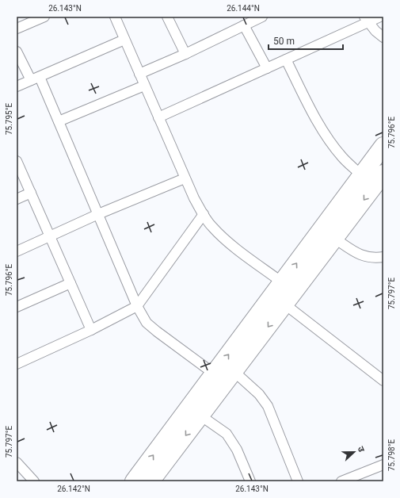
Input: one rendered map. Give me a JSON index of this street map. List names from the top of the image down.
{
  "scale_bar": "50 m",
  "north": "right",
  "coordinates": [
    "26.143°N",
    "26.144°N",
    "75.795°E",
    "75.796°E",
    "75.797°E",
    "75.798°E",
    "26.142°N"
  ]
}
